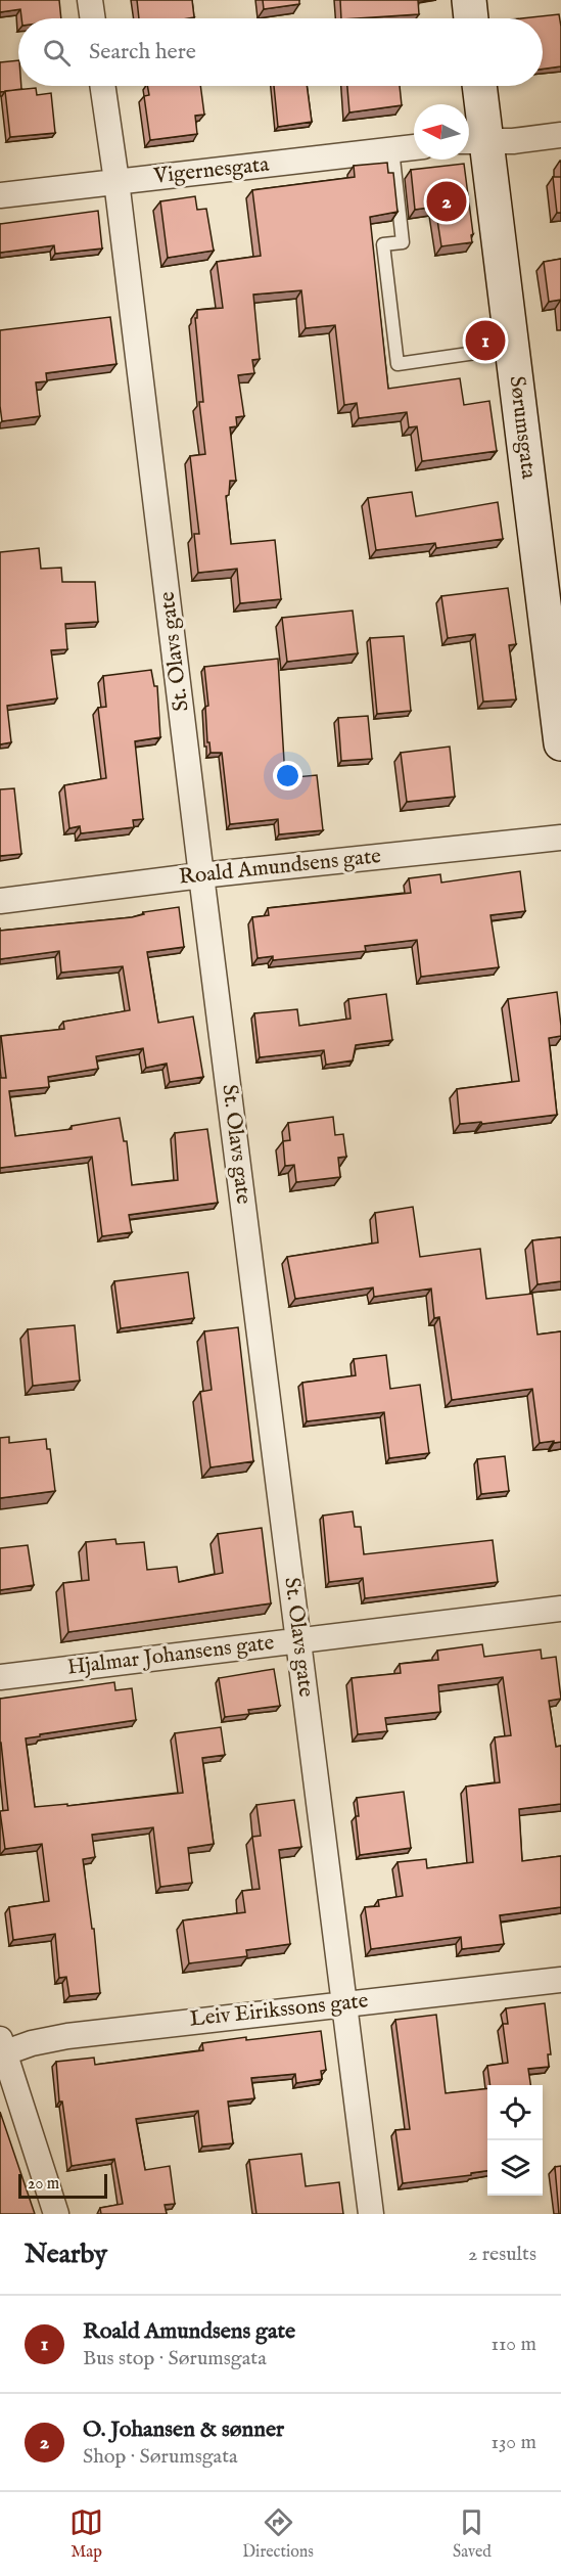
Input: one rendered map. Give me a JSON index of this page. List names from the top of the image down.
{
  "streets": {
    "main road": ["Sørumsgata"],
    "street": [
      "Vigernesgata",
      "St. Olavs gate",
      "Roald Amundsens gate",
      "Hjalmar Johansens gate",
      "Leiv Eirikssons gate"
    ]
  },
  "crossings": [
    ["Vigernesgata", "St. Olavs gate"],
    ["St. Olavs gate", "Roald Amundsens gate"],
    ["St. Olavs gate", "Hjalmar Johansens gate"],
    ["St. Olavs gate", "Leiv Eirikssons gate"]
  ],
  "scale_bar": "20 m",
  "north": "left",
  "page": {
    "search": "Search here",
    "pins": ["2", "1"],
    "scale": "20 m",
    "heading": ["Nearby", "2 results"],
    "list": [
      {
        "mark": "1",
        "name": "Roald Amundsens gate",
        "note": "Bus stop · Sørumsgata",
        "value": "110 m"
      },
      {
        "mark": "2",
        "name": "O. Johansen & sønner",
        "note": "Shop · Sørumsgata",
        "value": "130 m"
      }
    ],
    "nav": ["Map", "Directions", "Saved"]
  }
}
